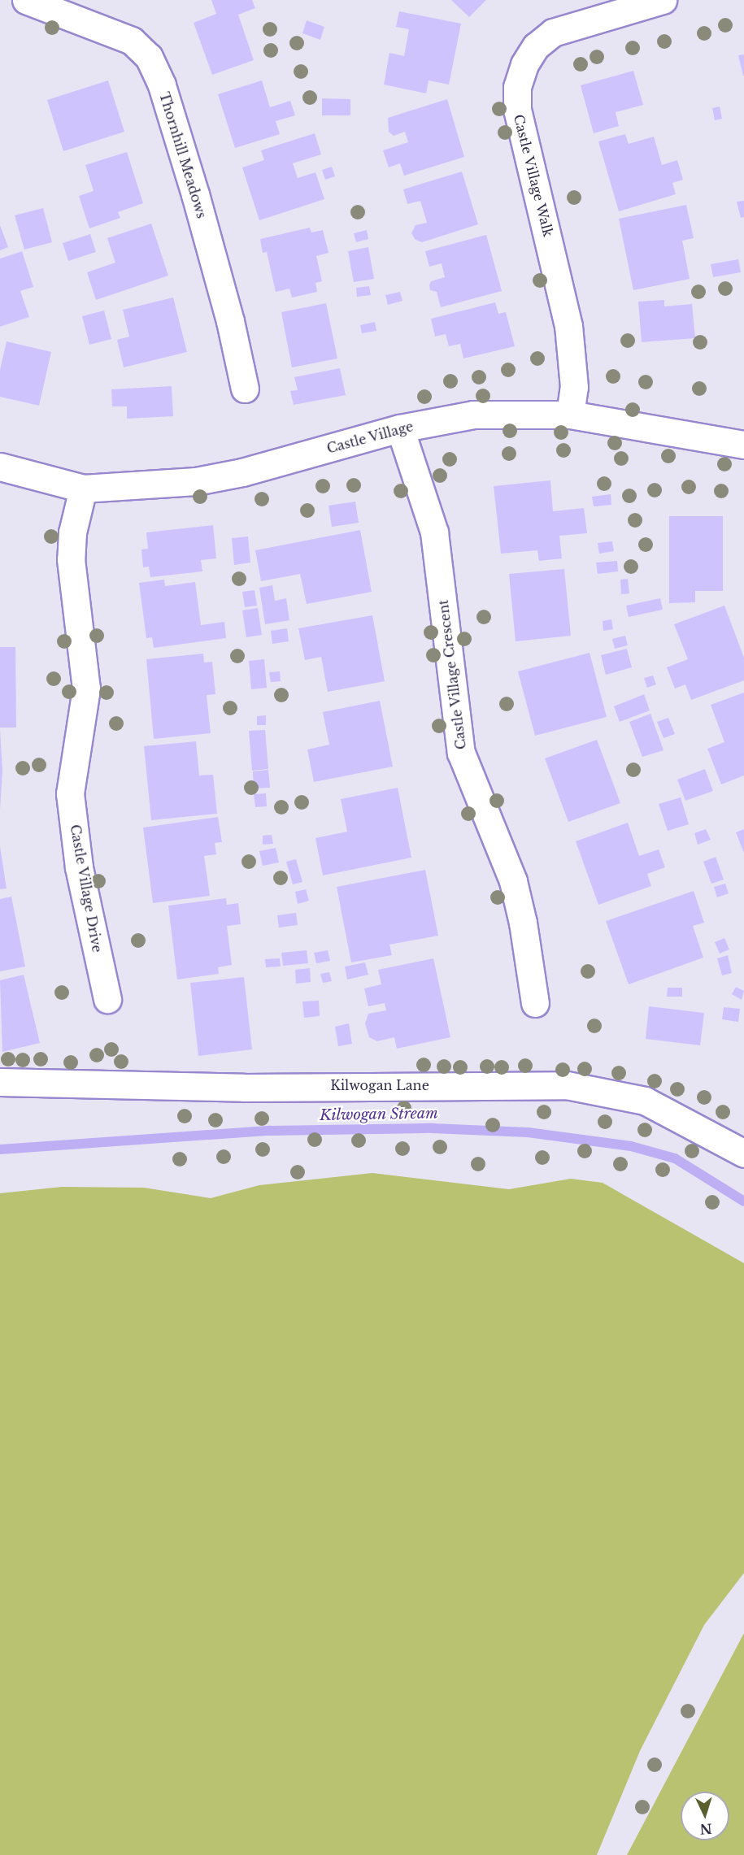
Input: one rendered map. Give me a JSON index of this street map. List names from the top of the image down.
{
  "streets": {
    "street": [
      "Thornhill Meadows",
      "Castle Village Walk",
      "Castle Village",
      "Castle Village Crescent",
      "Castle Village Drive",
      "Kilwogan Lane"
    ]
  },
  "crossings": [
    ["Castle Village Walk", "Castle Village"],
    ["Castle Village", "Castle Village Crescent"],
    ["Castle Village", "Castle Village Drive"]
  ],
  "water": ["Kilwogan Stream"],
  "north": "bottom"
}
